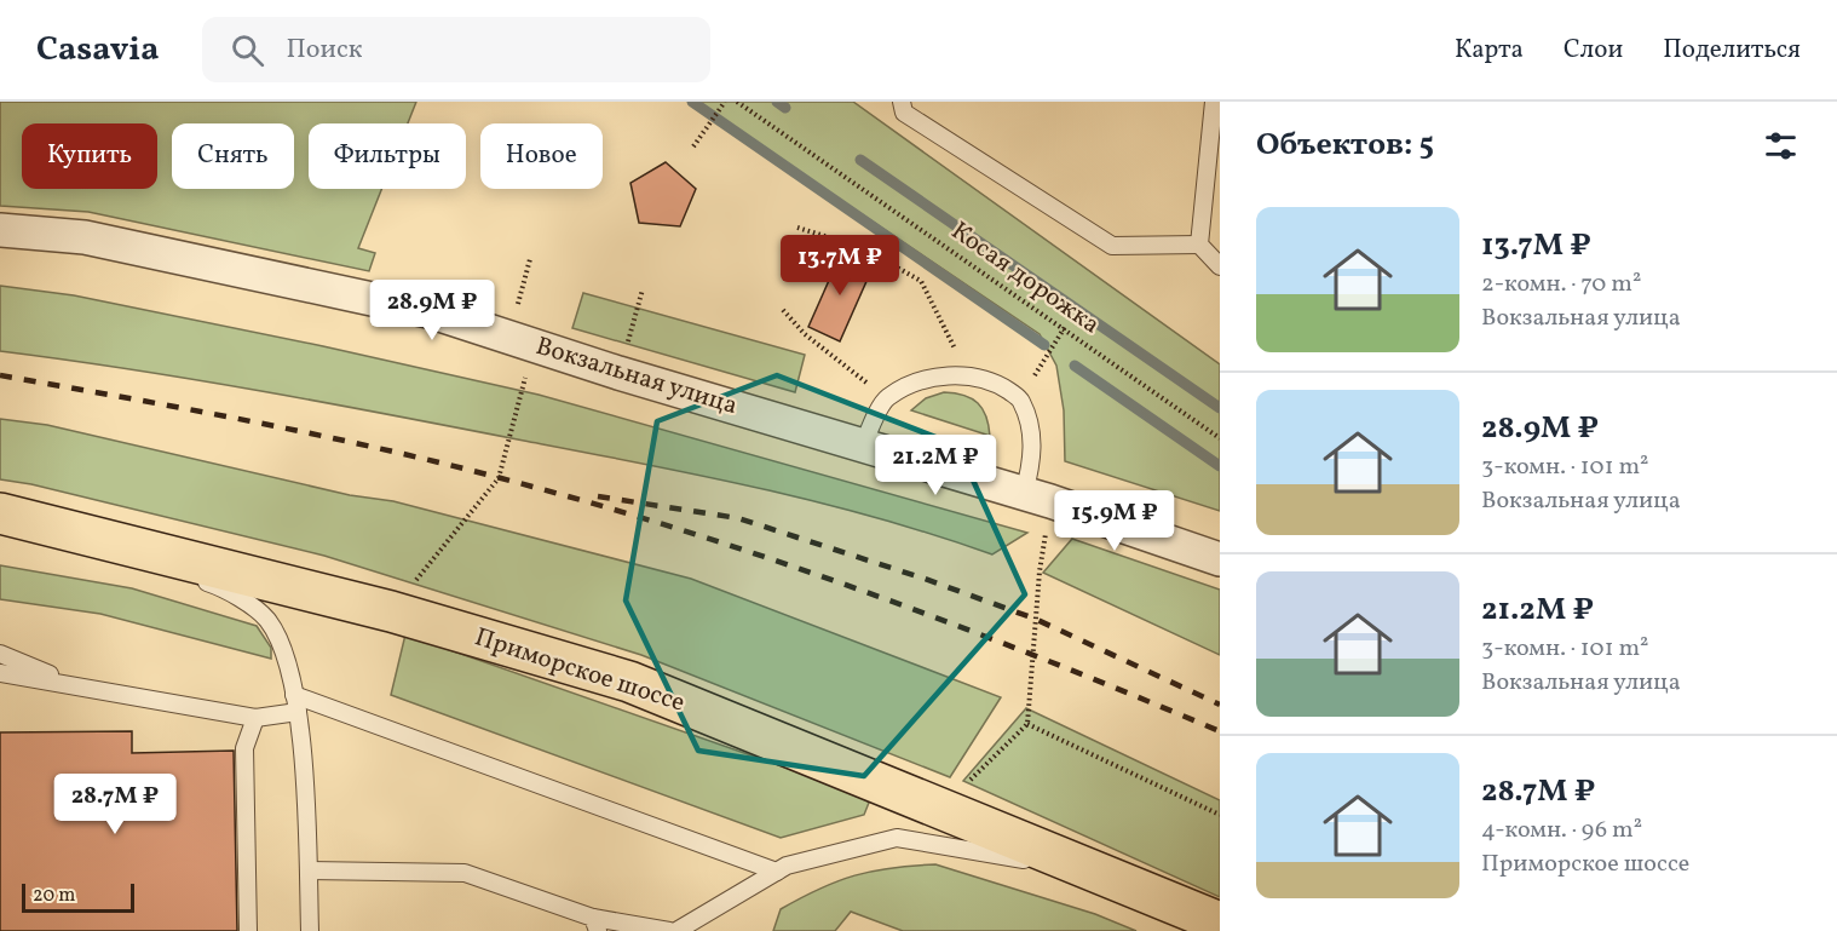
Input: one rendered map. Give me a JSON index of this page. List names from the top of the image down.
{
  "streets": {
    "main road": ["Приморское шоссе"],
    "street": ["Вокзальная улица"],
    "path": ["Косая дорожка"]
  },
  "scale_bar": "20 m",
  "page": {
    "header": "Casavia",
    "search": "Поиск",
    "nav": ["Карта", "Слои", "Поделиться"],
    "heading": "Объектов: 5",
    "chip": [
      "Купить",
      "Снять",
      "Фильтры",
      "Новое"
    ],
    "list": [
      {
        "name": "13.7M ₽",
        "note": "2-комн. · 70 m² · Вокзальная улица"
      },
      {
        "name": "28.9M ₽",
        "note": "3-комн. · 101 m² · Вокзальная улица"
      },
      {
        "name": "21.2M ₽",
        "note": "3-комн. · 101 m² · Вокзальная улица"
      },
      {
        "name": "28.7M ₽",
        "note": "4-комн. · 96 m² · Приморское шоссе"
      }
    ],
    "price": [
      "13.7M ₽",
      "28.9M ₽",
      "21.2M ₽",
      "15.9M ₽",
      "28.7M ₽"
    ],
    "scale": "20 m"
  }
}
